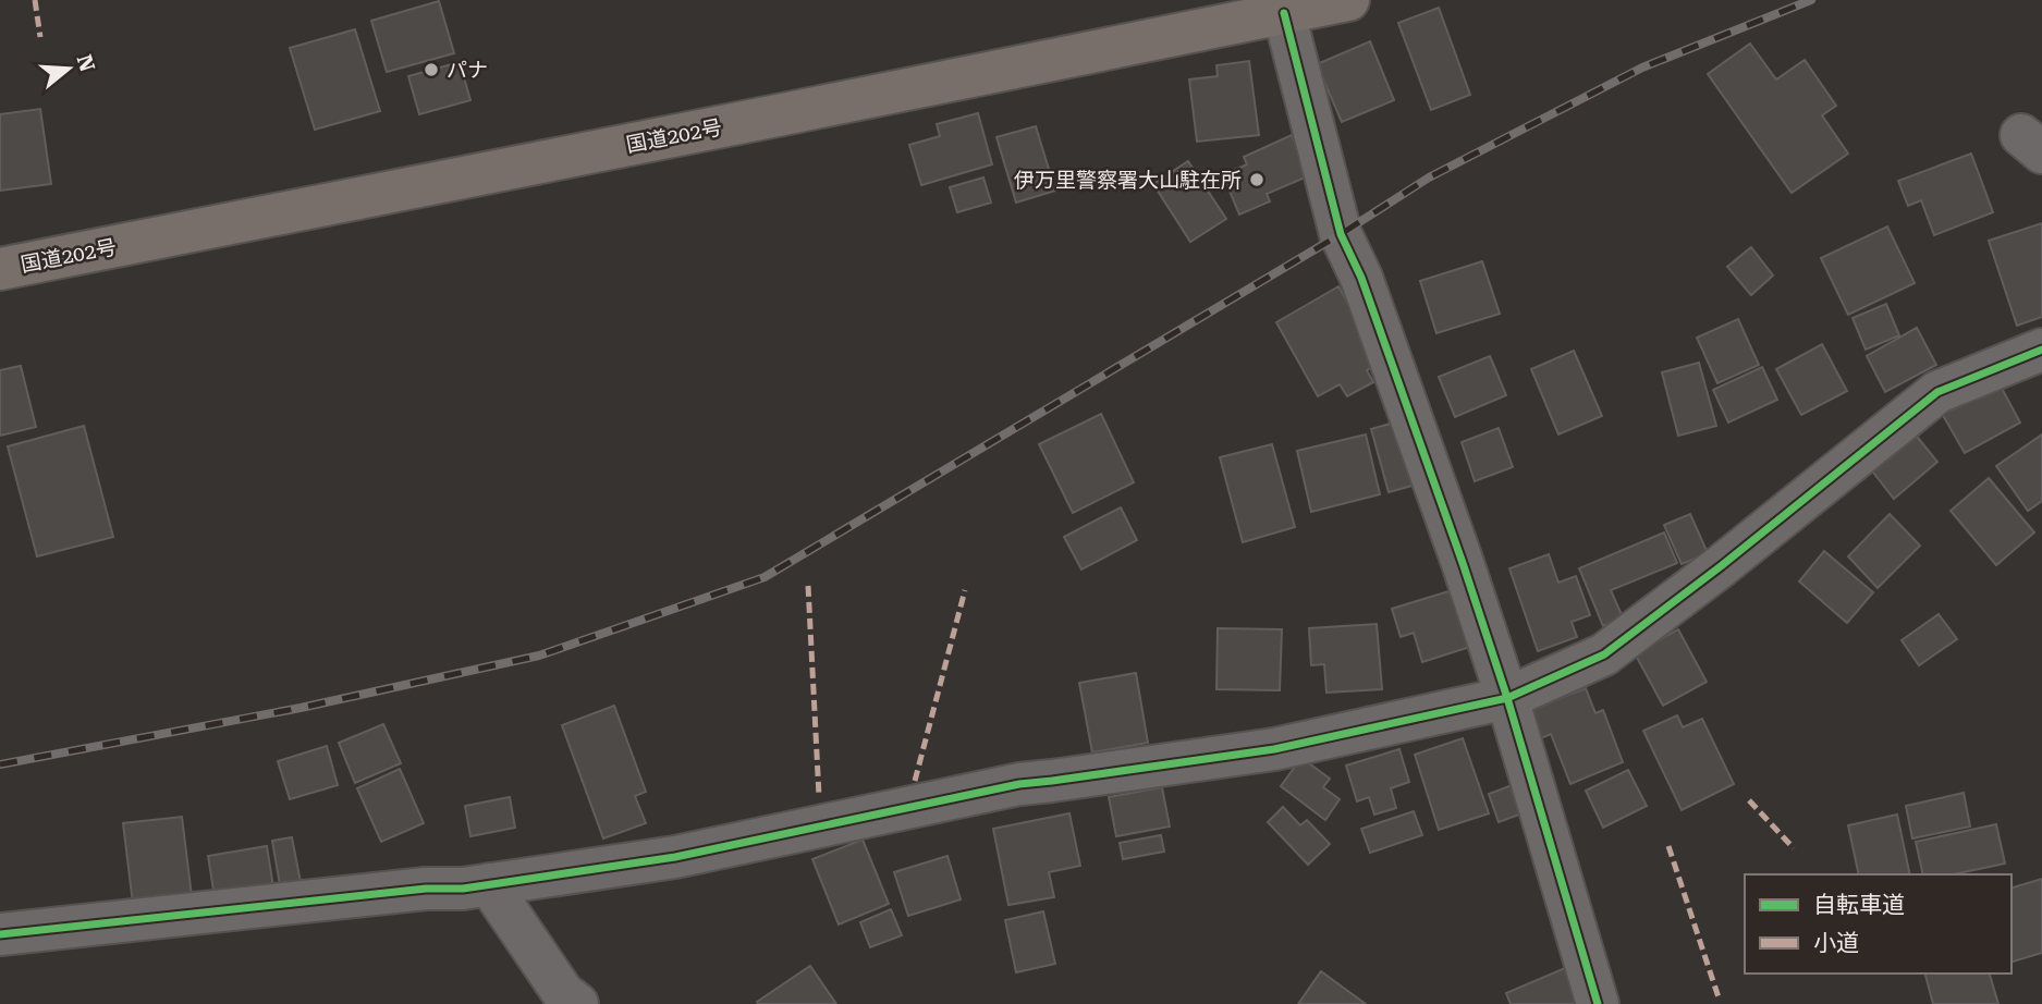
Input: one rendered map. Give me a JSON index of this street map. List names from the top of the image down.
{
  "streets": {
    "highway": ["国道202号"]
  },
  "places": ["パナ", "伊万里警察署大山駐在所"],
  "legend": ["自転車道", "小道"],
  "north": "right"
}
